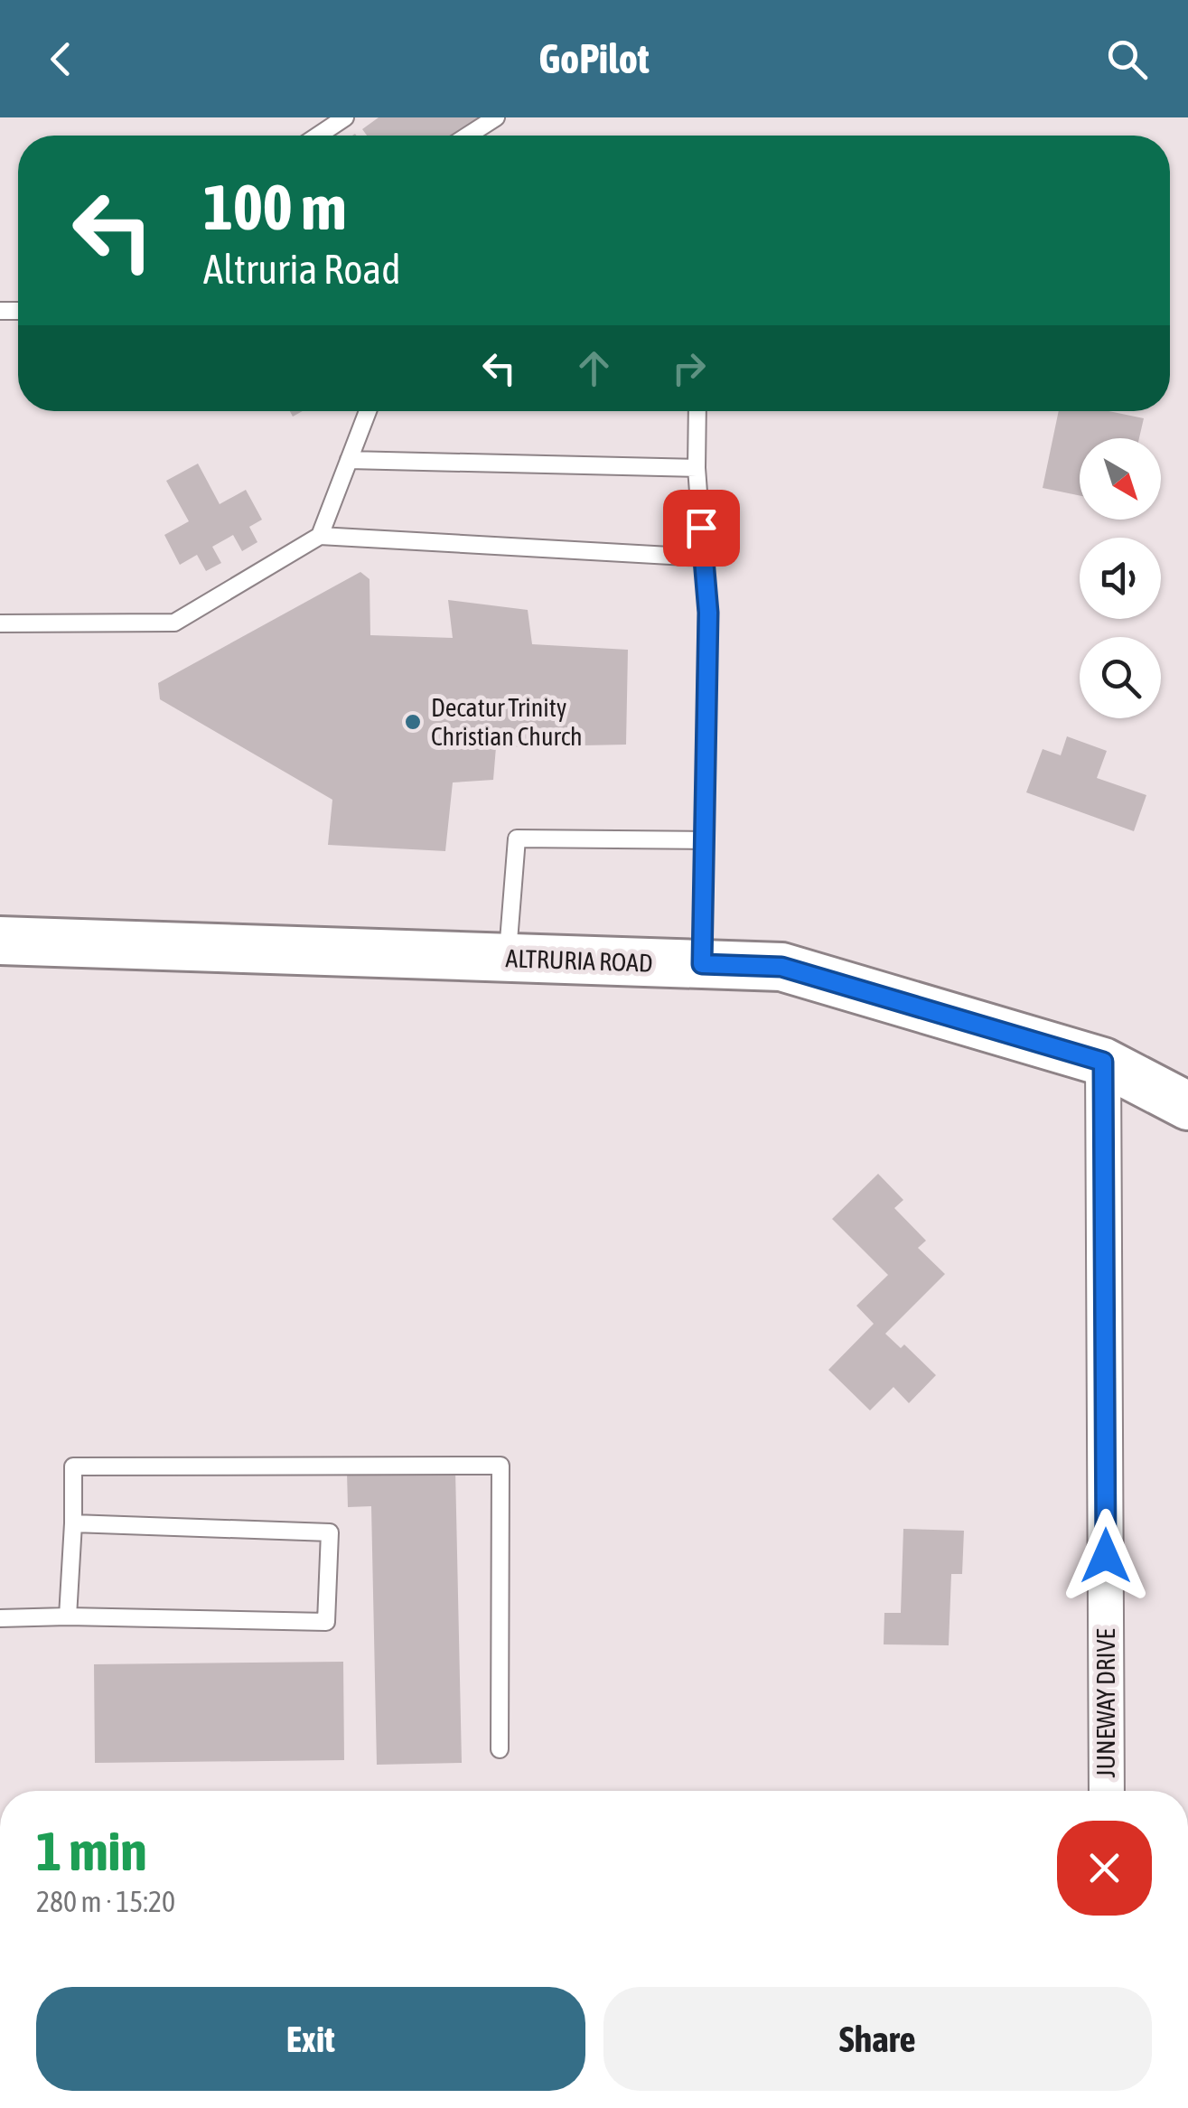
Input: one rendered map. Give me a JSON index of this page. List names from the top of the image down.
{
  "streets": {
    "street": ["ALTRURIA ROAD", "JUNEWAY DRIVE"]
  },
  "crossings": [
    ["ALTRURIA ROAD", "JUNEWAY DRIVE"]
  ],
  "places": ["Decatur Trinity Christian Church"],
  "north": "bottom right",
  "page": {
    "header": "GoPilot",
    "turn": ["100 m", "Altruria Road"],
    "heading": ["1 min", "280 m · 15:20"],
    "buttons": ["Exit", "Share"]
  }
}
